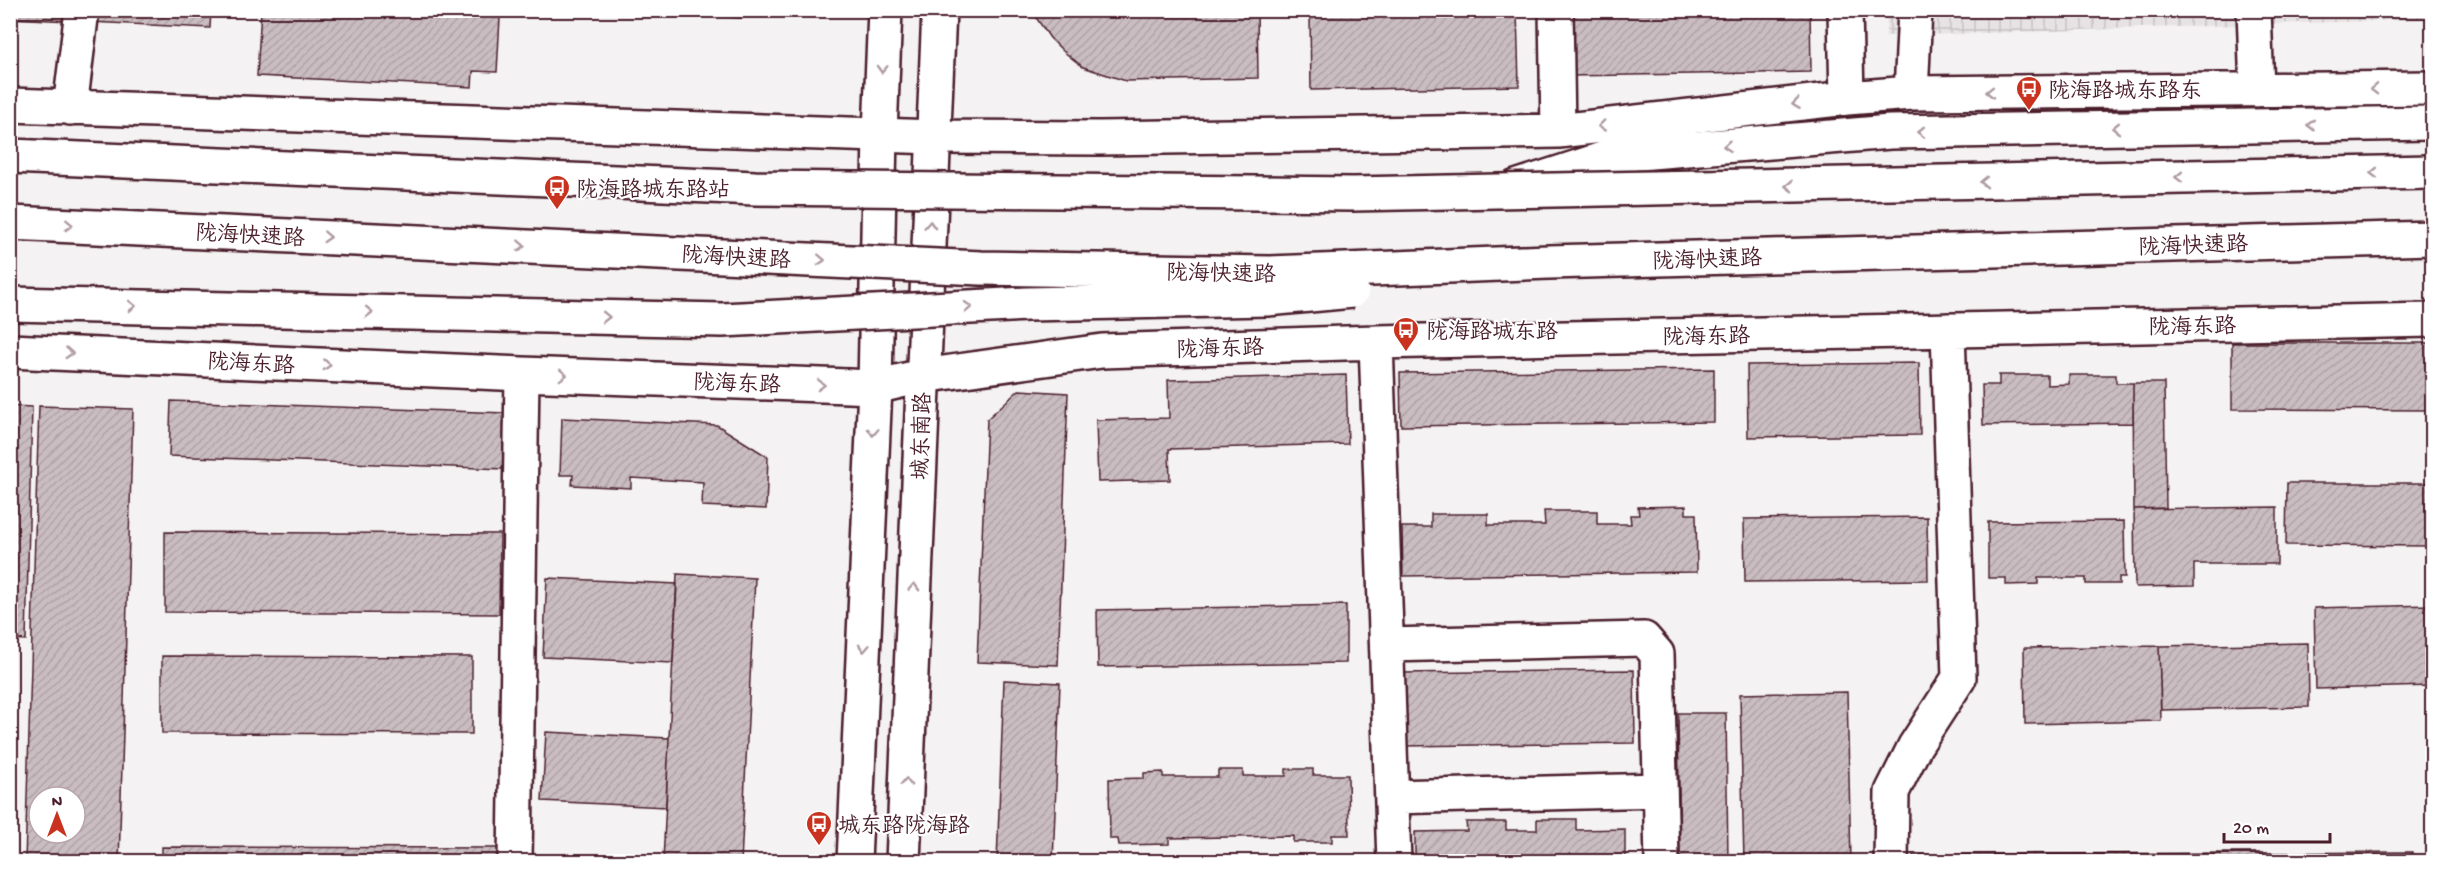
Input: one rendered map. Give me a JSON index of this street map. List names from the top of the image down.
{
  "streets": {
    "main road": ["陇海快速路", "陇海东路", "城东南路"]
  },
  "crossings": [
    ["陇海东路", "城东南路"]
  ],
  "places": {
    "bus stop": [
      "陇海路城东路东",
      "陇海路城东路站",
      "陇海路城东路",
      "城东路陇海路"
    ]
  },
  "scale_bar": "20 m",
  "north": "top"
}
